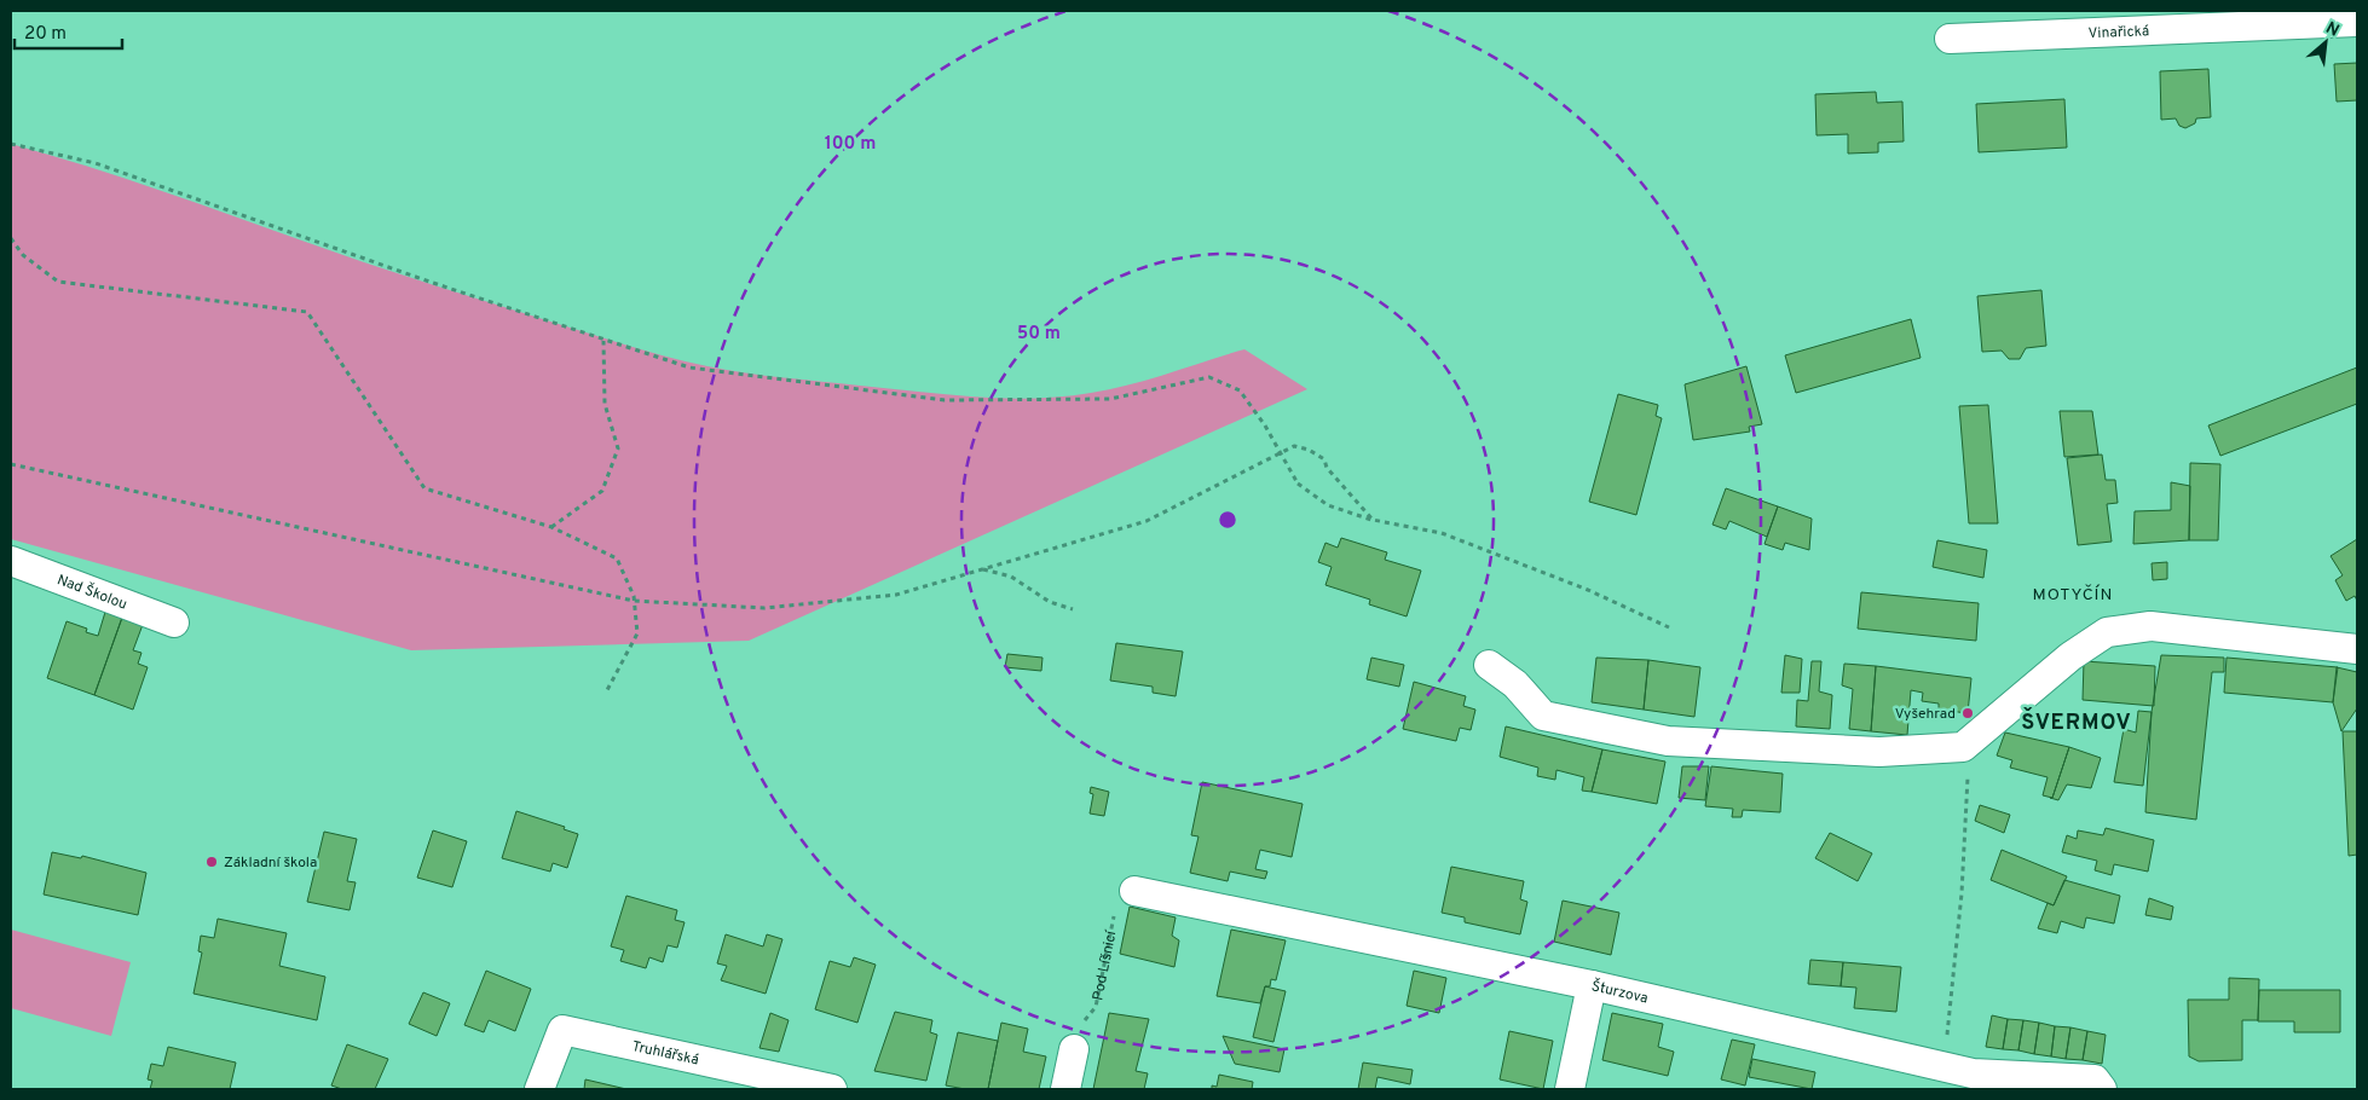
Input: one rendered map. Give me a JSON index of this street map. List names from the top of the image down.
{
  "streets": {
    "street": [
      "Vinařická",
      "Nad Školou",
      "Šturzova",
      "Truhlářská"
    ],
    "path": ["Pod Líšnicí"]
  },
  "crossings": [
    ["Pod Líšnicí", "Šturzova"]
  ],
  "districts": ["MOTYČÍN", "ŠVERMOV"],
  "places": ["Vyšehrad", "Základní škola"],
  "scale_bar": "20 m",
  "north": "top right",
  "rings": ["100 m", "50 m"]
}
